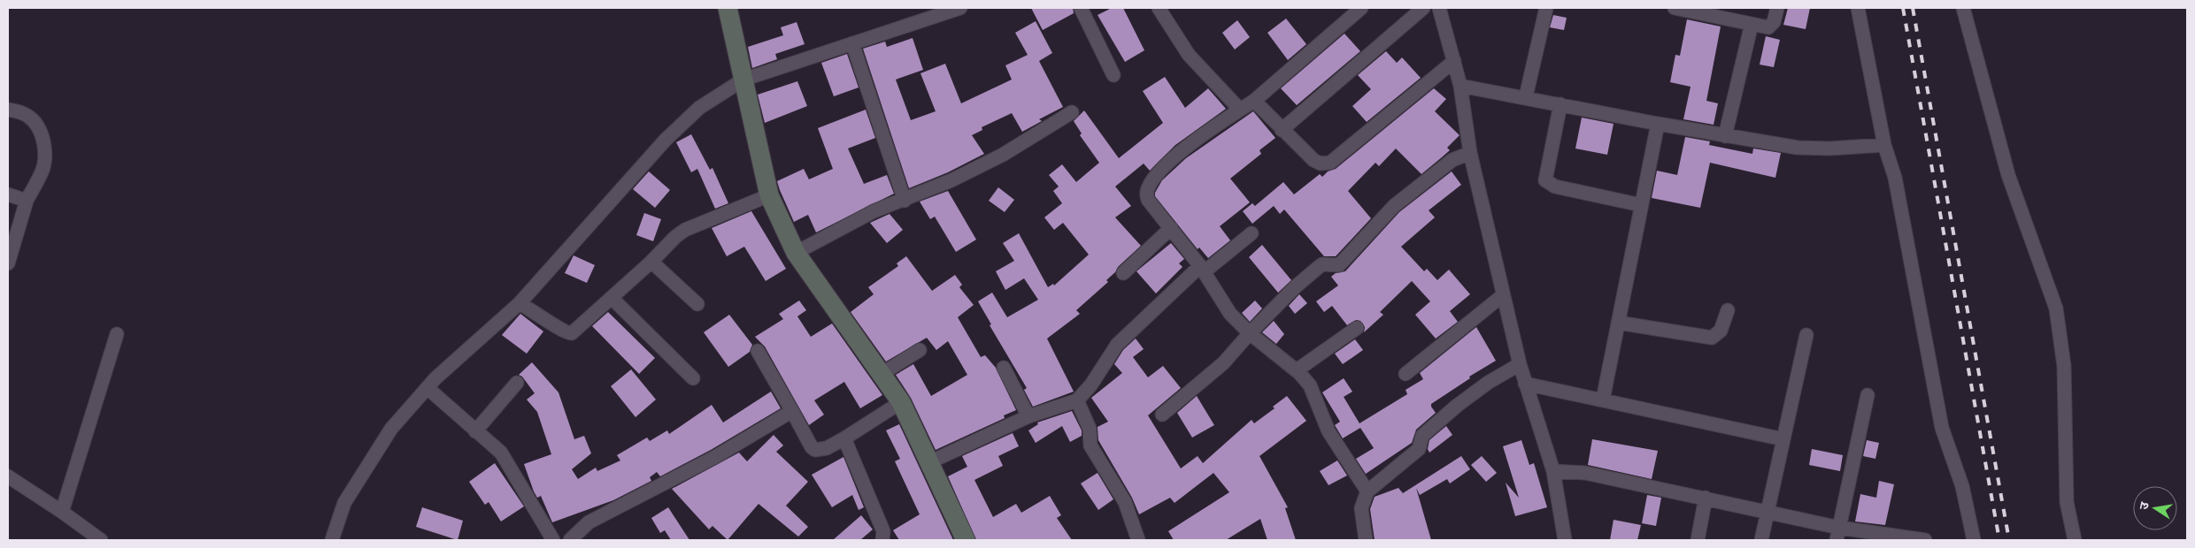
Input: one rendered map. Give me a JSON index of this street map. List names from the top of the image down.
{
  "north": "left"
}
